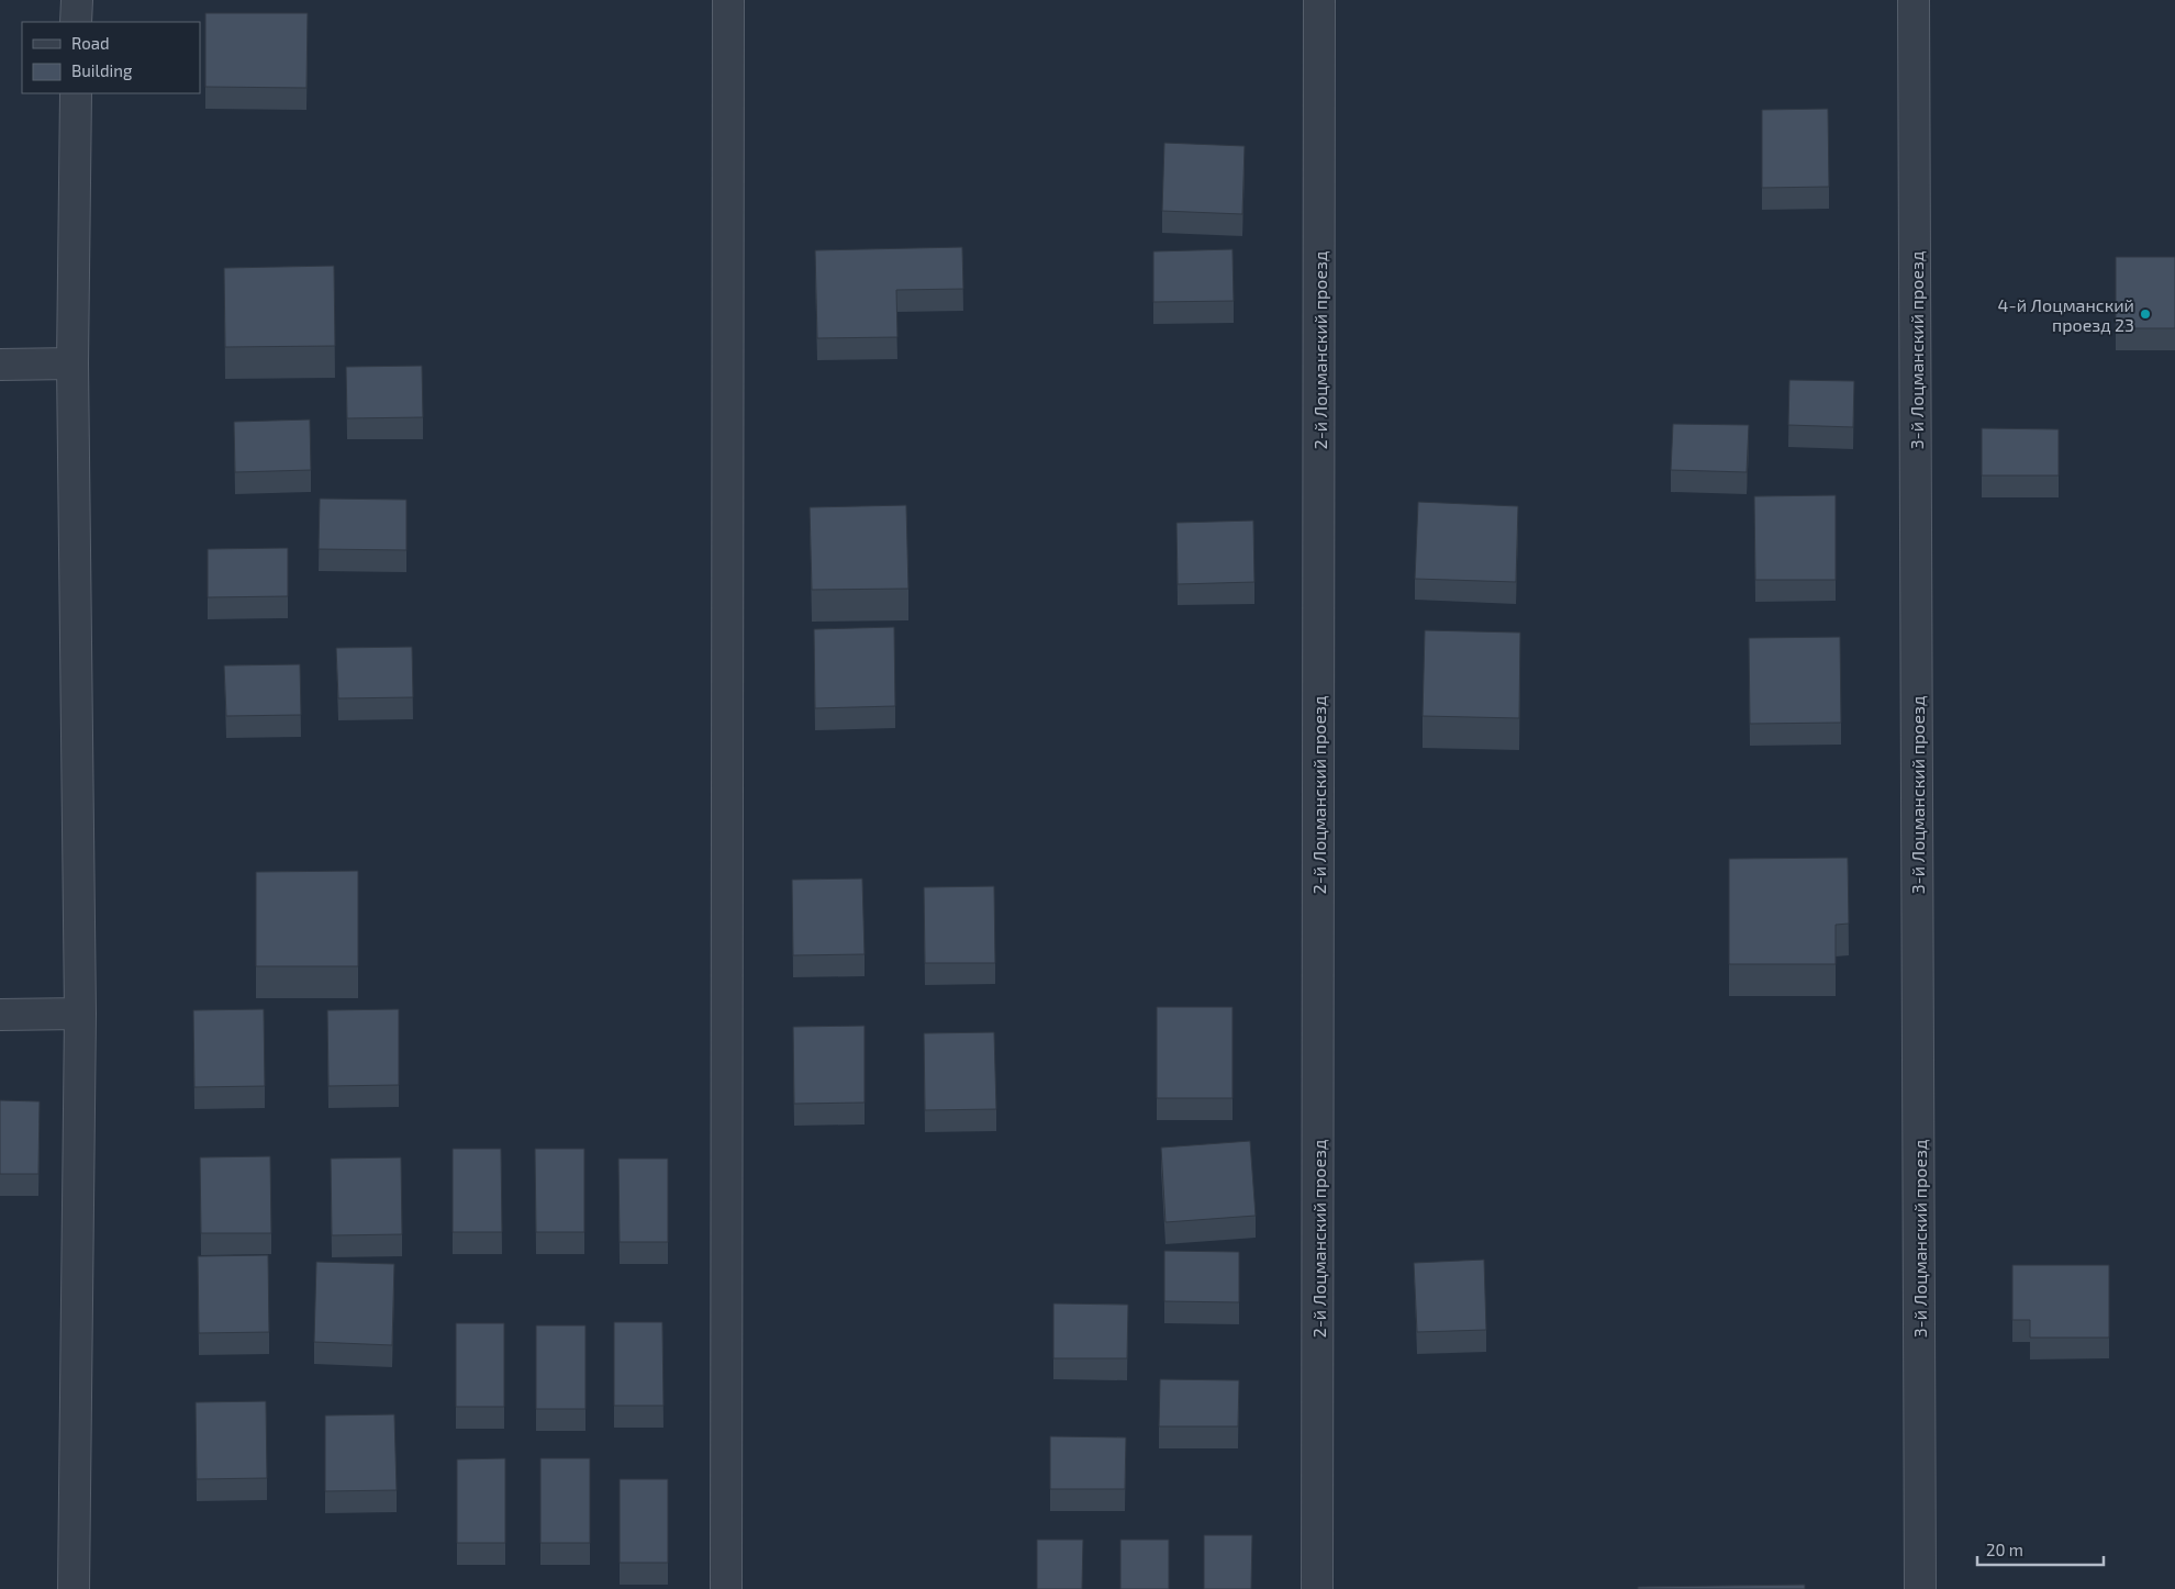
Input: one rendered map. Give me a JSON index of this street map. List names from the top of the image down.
{
  "streets": {
    "street": ["2-й Лоцманский проезд", "3-й Лоцманский проезд"]
  },
  "places": ["4-й Лоцманский проезд 23"],
  "legend": ["Road", "Building"],
  "scale_bar": "20 m"
}
